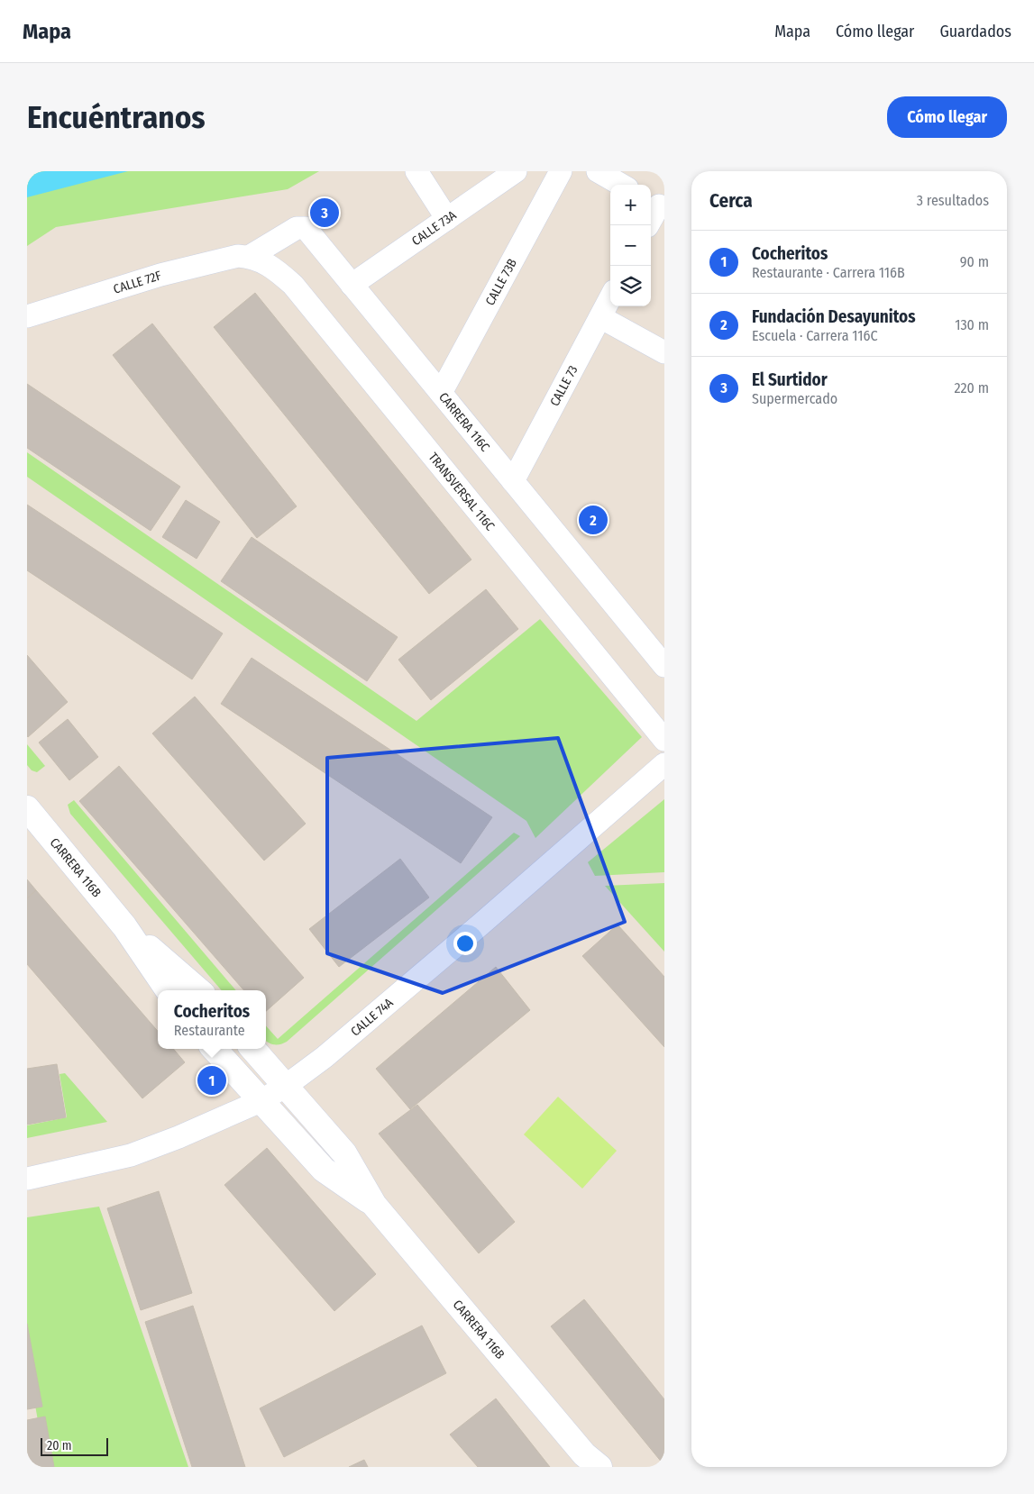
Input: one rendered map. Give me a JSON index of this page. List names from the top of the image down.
{
  "streets": {
    "street": [
      "CALLE 73A",
      "CALLE 72F",
      "CALLE 73B",
      "CALLE 73",
      "CARRERA 116C",
      "TRANSVERSAL 116C",
      "CARRERA 116B",
      "CALLE 74A"
    ]
  },
  "crossings": [
    ["CALLE 73A", "CARRERA 116C"],
    ["CALLE 72F", "CARRERA 116C"],
    ["CALLE 72F", "TRANSVERSAL 116C"],
    ["CALLE 73B", "CARRERA 116C"],
    ["CALLE 73", "CARRERA 116C"],
    ["CARRERA 116C", "TRANSVERSAL 116C"],
    ["CARRERA 116B", "CALLE 74A"]
  ],
  "scale_bar": "20 m",
  "page": {
    "header": "Mapa",
    "nav": ["Mapa", "Cómo llegar", "Guardados"],
    "buttons": "Cómo llegar",
    "title": "Encuéntranos",
    "heading": ["Cerca", "3 resultados"],
    "map_buttons": ["+", "−"],
    "pins": ["3", "2", "1"],
    "list": [
      {
        "mark": "1",
        "name": "Cocheritos",
        "note": "Restaurante · Carrera 116B",
        "value": "90 m"
      },
      {
        "mark": "2",
        "name": "Fundación Desayunitos",
        "note": "Escuela · Carrera 116C",
        "value": "130 m"
      },
      {
        "mark": "3",
        "name": "El Surtidor",
        "note": "Supermercado",
        "value": "220 m"
      }
    ],
    "popup": ["Cocheritos", "Restaurante"],
    "scale": "20 m"
  }
}
